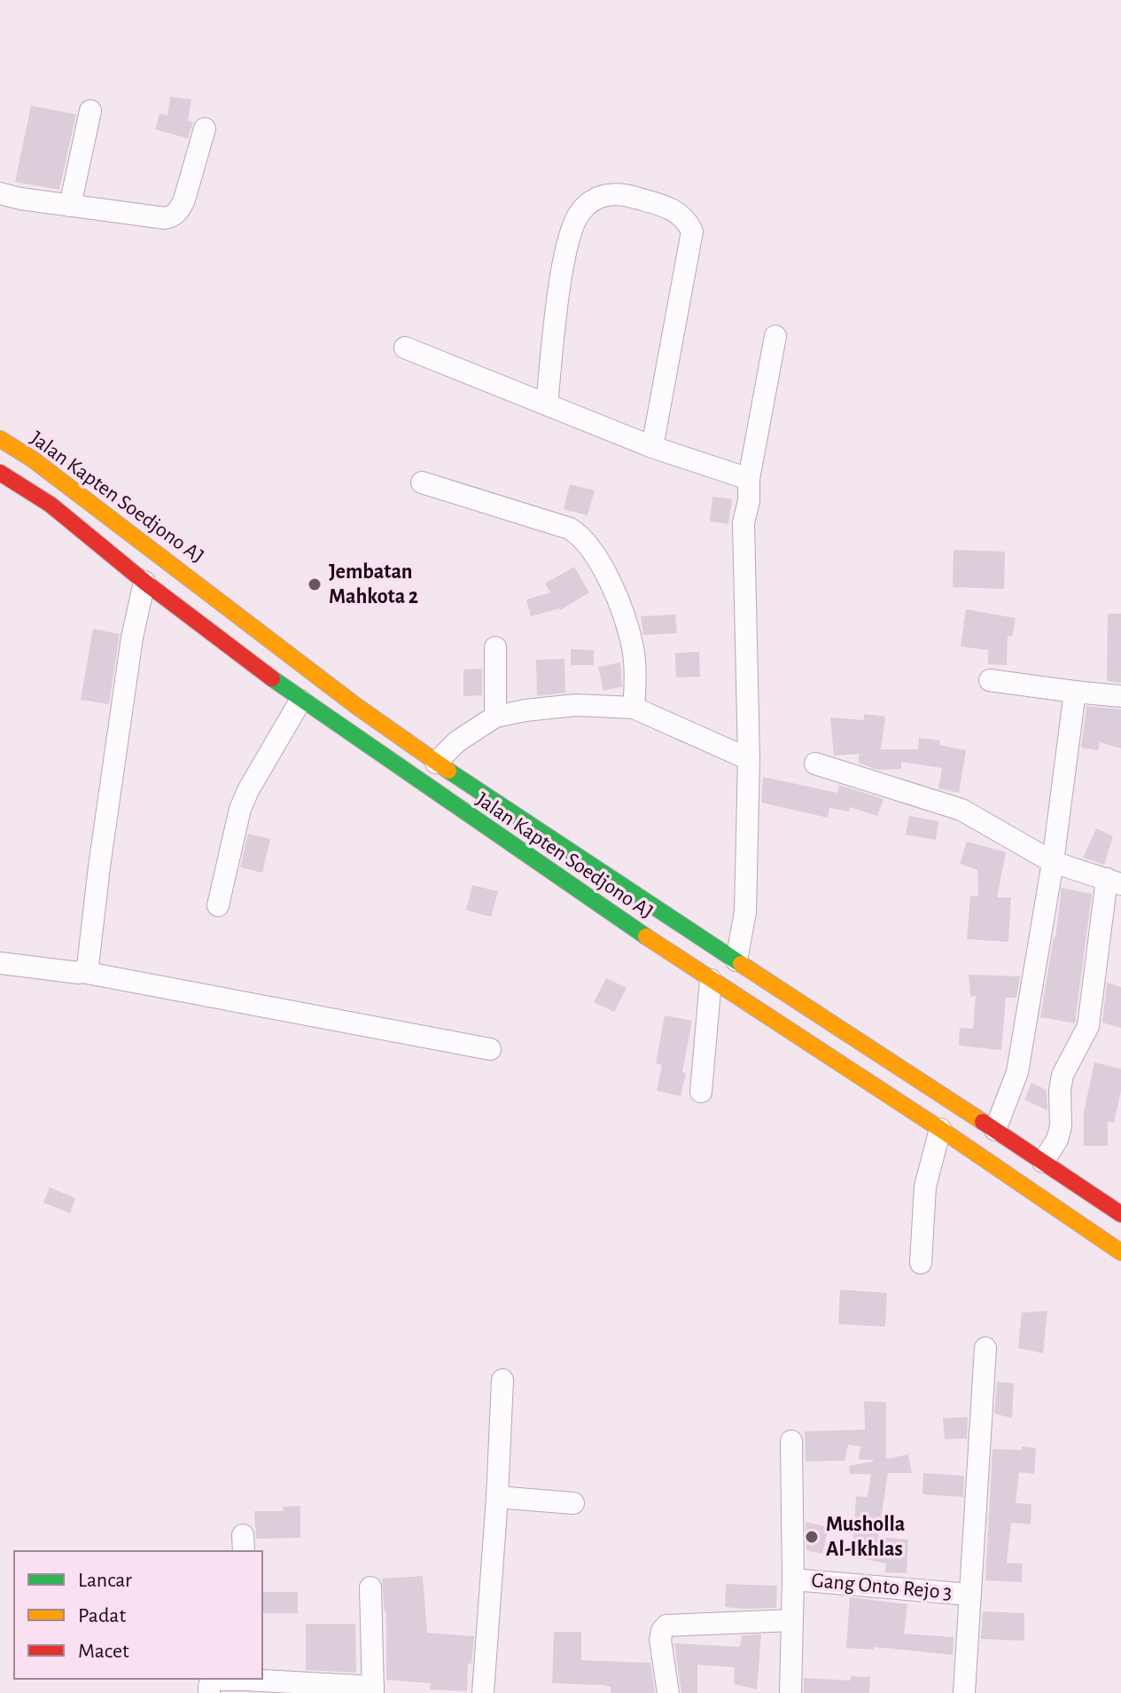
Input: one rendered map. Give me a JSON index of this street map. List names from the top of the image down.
{
  "streets": {
    "main road": ["Jalan Kapten Soedjono AJ"],
    "street": ["Gang Onto Rejo 3"]
  },
  "places": ["Jembatan Mahkota 2", "Musholla Al-Ikhlas"],
  "legend": ["Lancar", "Padat", "Macet"]
}
